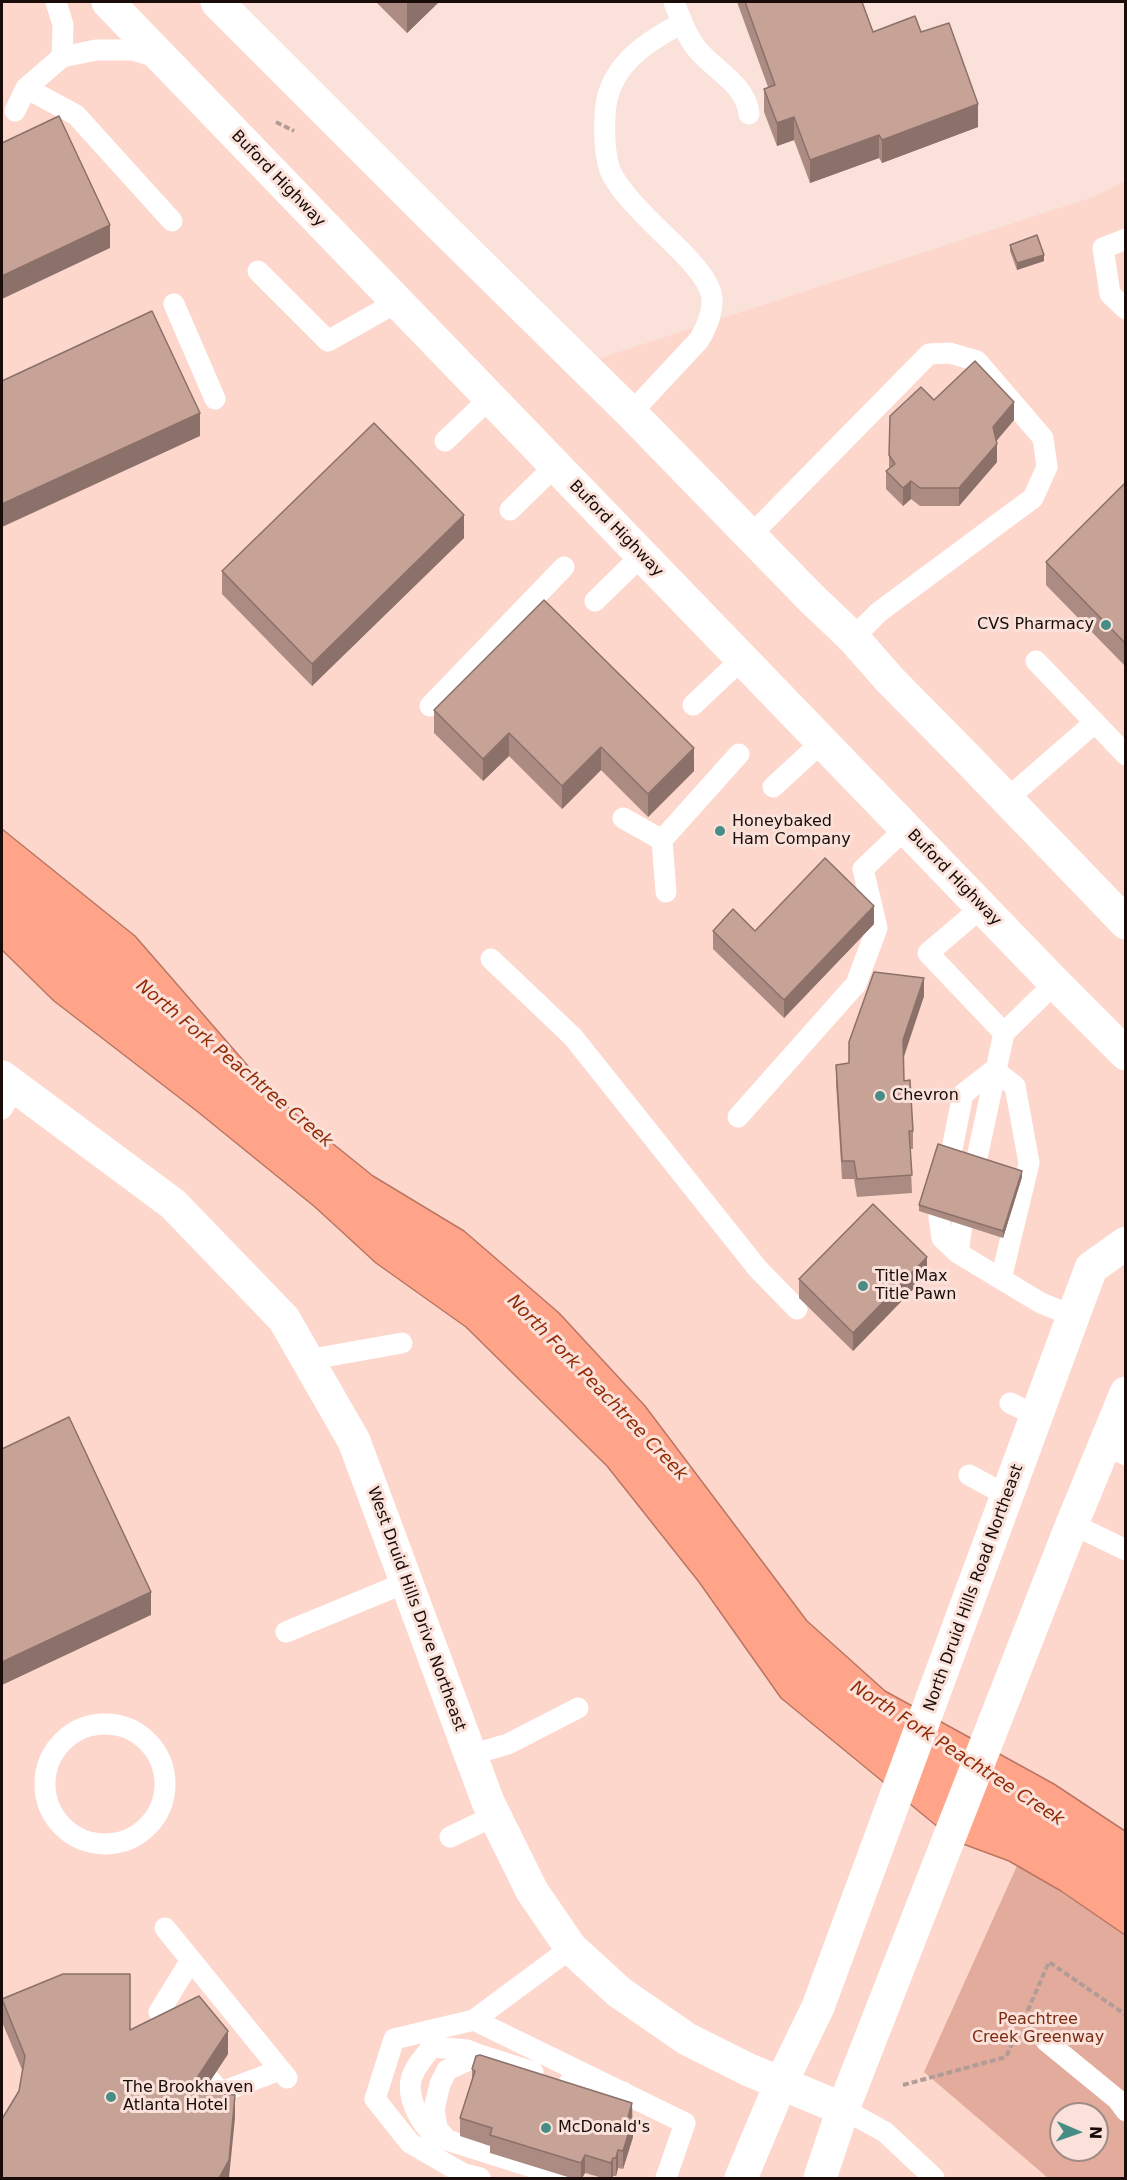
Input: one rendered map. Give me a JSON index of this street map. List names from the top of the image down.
{
  "streets": {
    "main road": ["Buford Highway", "North Druid Hills Road Northeast", "West Druid Hills Drive Northeast"]
  },
  "crossings": [
    ["North Druid Hills Road Northeast", "West Druid Hills Drive Northeast"]
  ],
  "water": ["North Fork Peachtree Creek"],
  "parks": ["Peachtree Creek Greenway"],
  "places": [
    "CVS Pharmacy",
    "Honeybaked Ham Company",
    "Chevron",
    "Title Max Title Pawn",
    "The Brookhaven Atlanta Hotel",
    "McDonald's"
  ],
  "north": "right"
}
